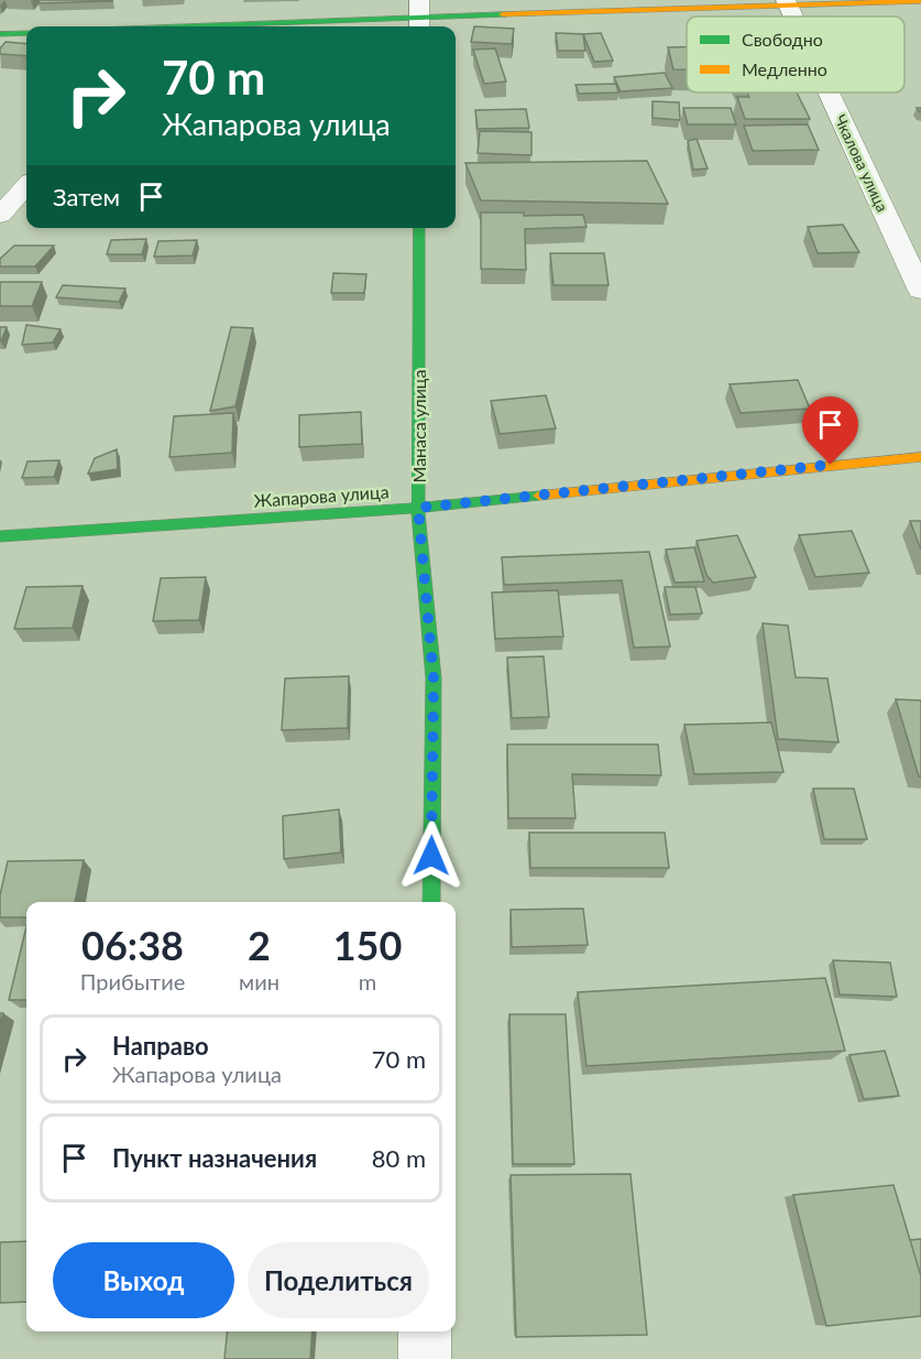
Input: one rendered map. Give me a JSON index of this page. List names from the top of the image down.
{
  "streets": {
    "street": ["Чкалова улица", "Манаса улица", "Жапарова улица"]
  },
  "crossings": [
    ["Манаса улица", "Жапарова улица"]
  ],
  "legend": ["Свободно", "Медленно"],
  "page": {
    "turn": ["70 m", "Жапарова улица"],
    "then": "Затем",
    "eta": [
      "06:38",
      "Прибытие",
      "2",
      "мин",
      "150",
      "m"
    ],
    "list": [
      {
        "name": "Направо",
        "note": "Жапарова улица",
        "value": "70 m"
      },
      {
        "name": "Пункт назначения",
        "value": "80 m"
      }
    ],
    "buttons": ["Выход", "Поделиться"]
  }
}
